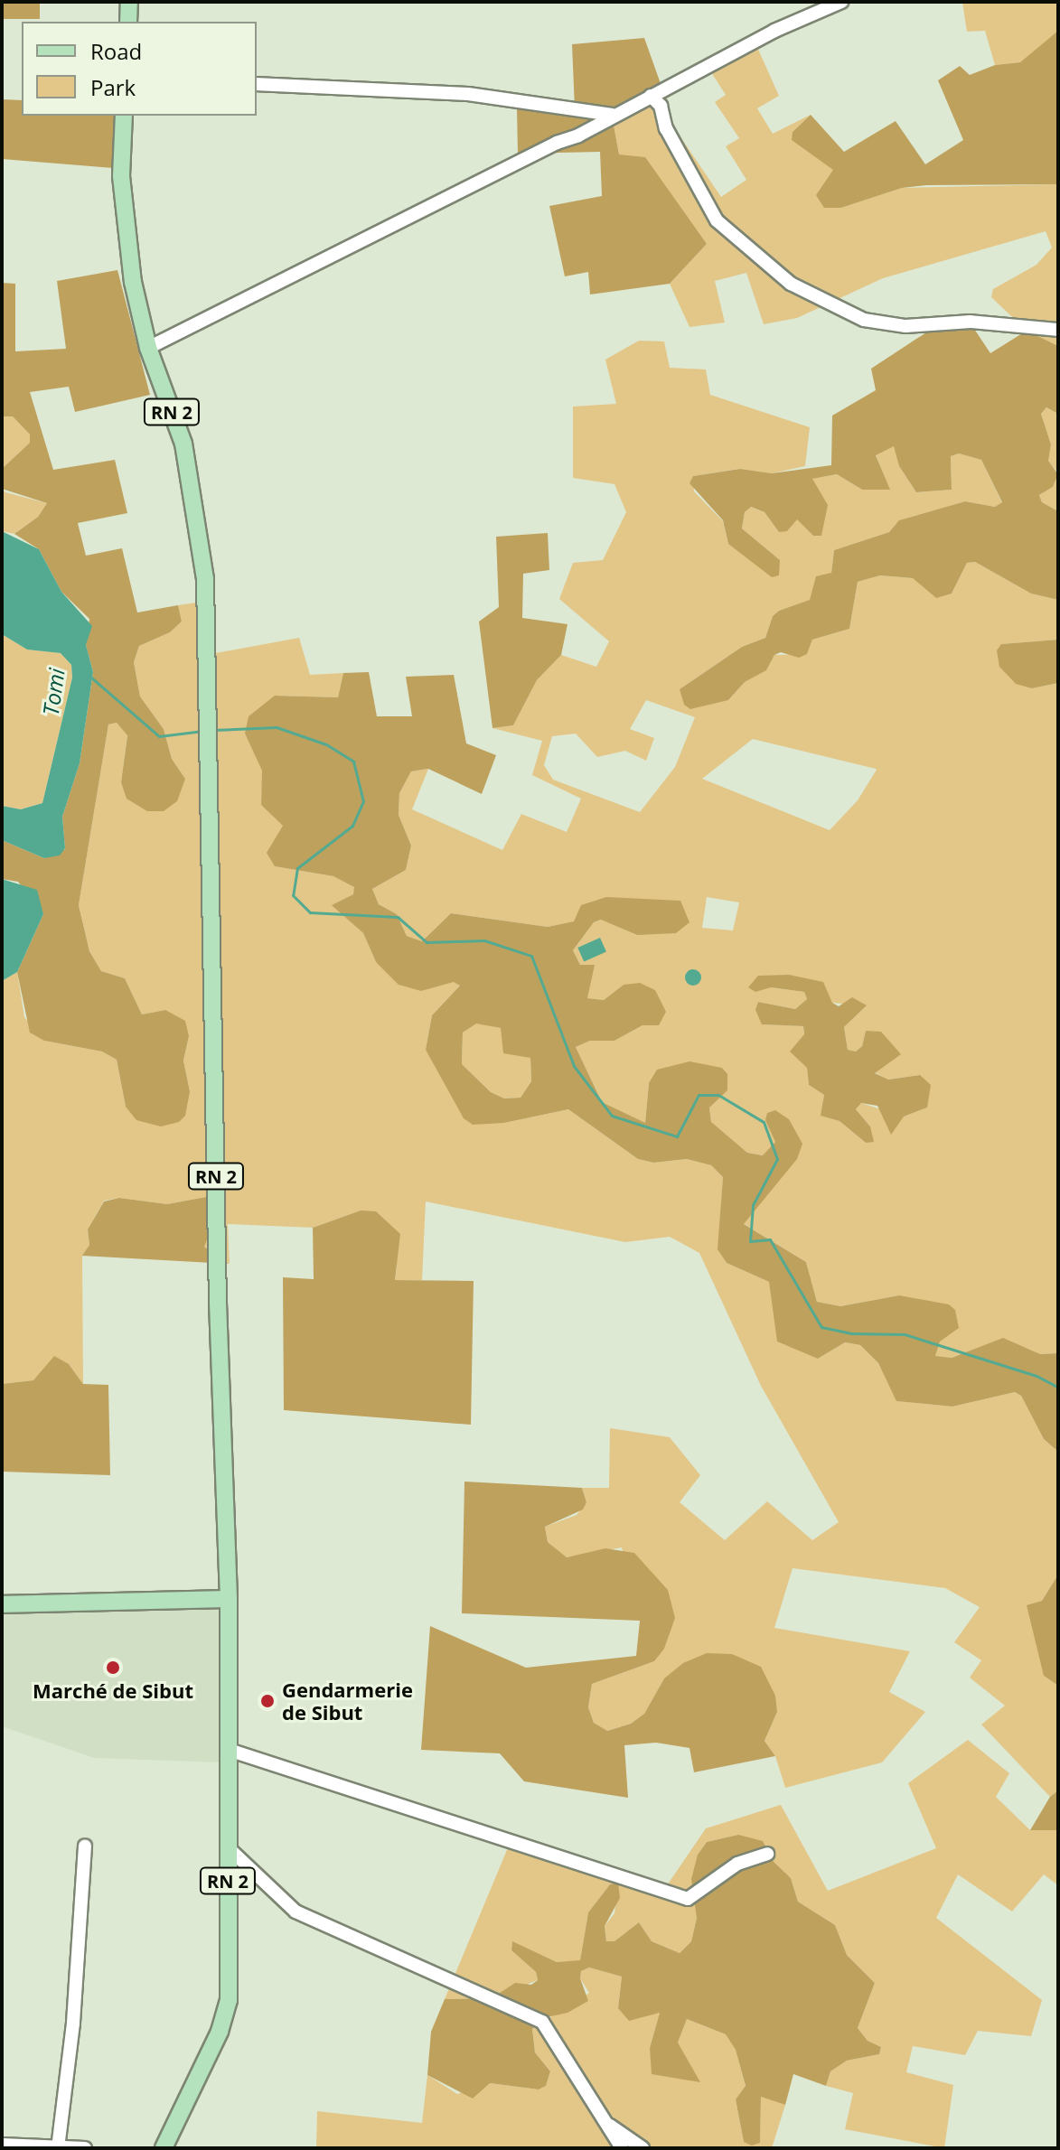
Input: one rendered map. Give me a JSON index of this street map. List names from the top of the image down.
{
  "streets": {
    "main road": ["RN 2"]
  },
  "water": ["Tomi"],
  "places": ["Marché de Sibut", "Gendarmerie de Sibut"],
  "legend": ["Road", "Park"]
}
